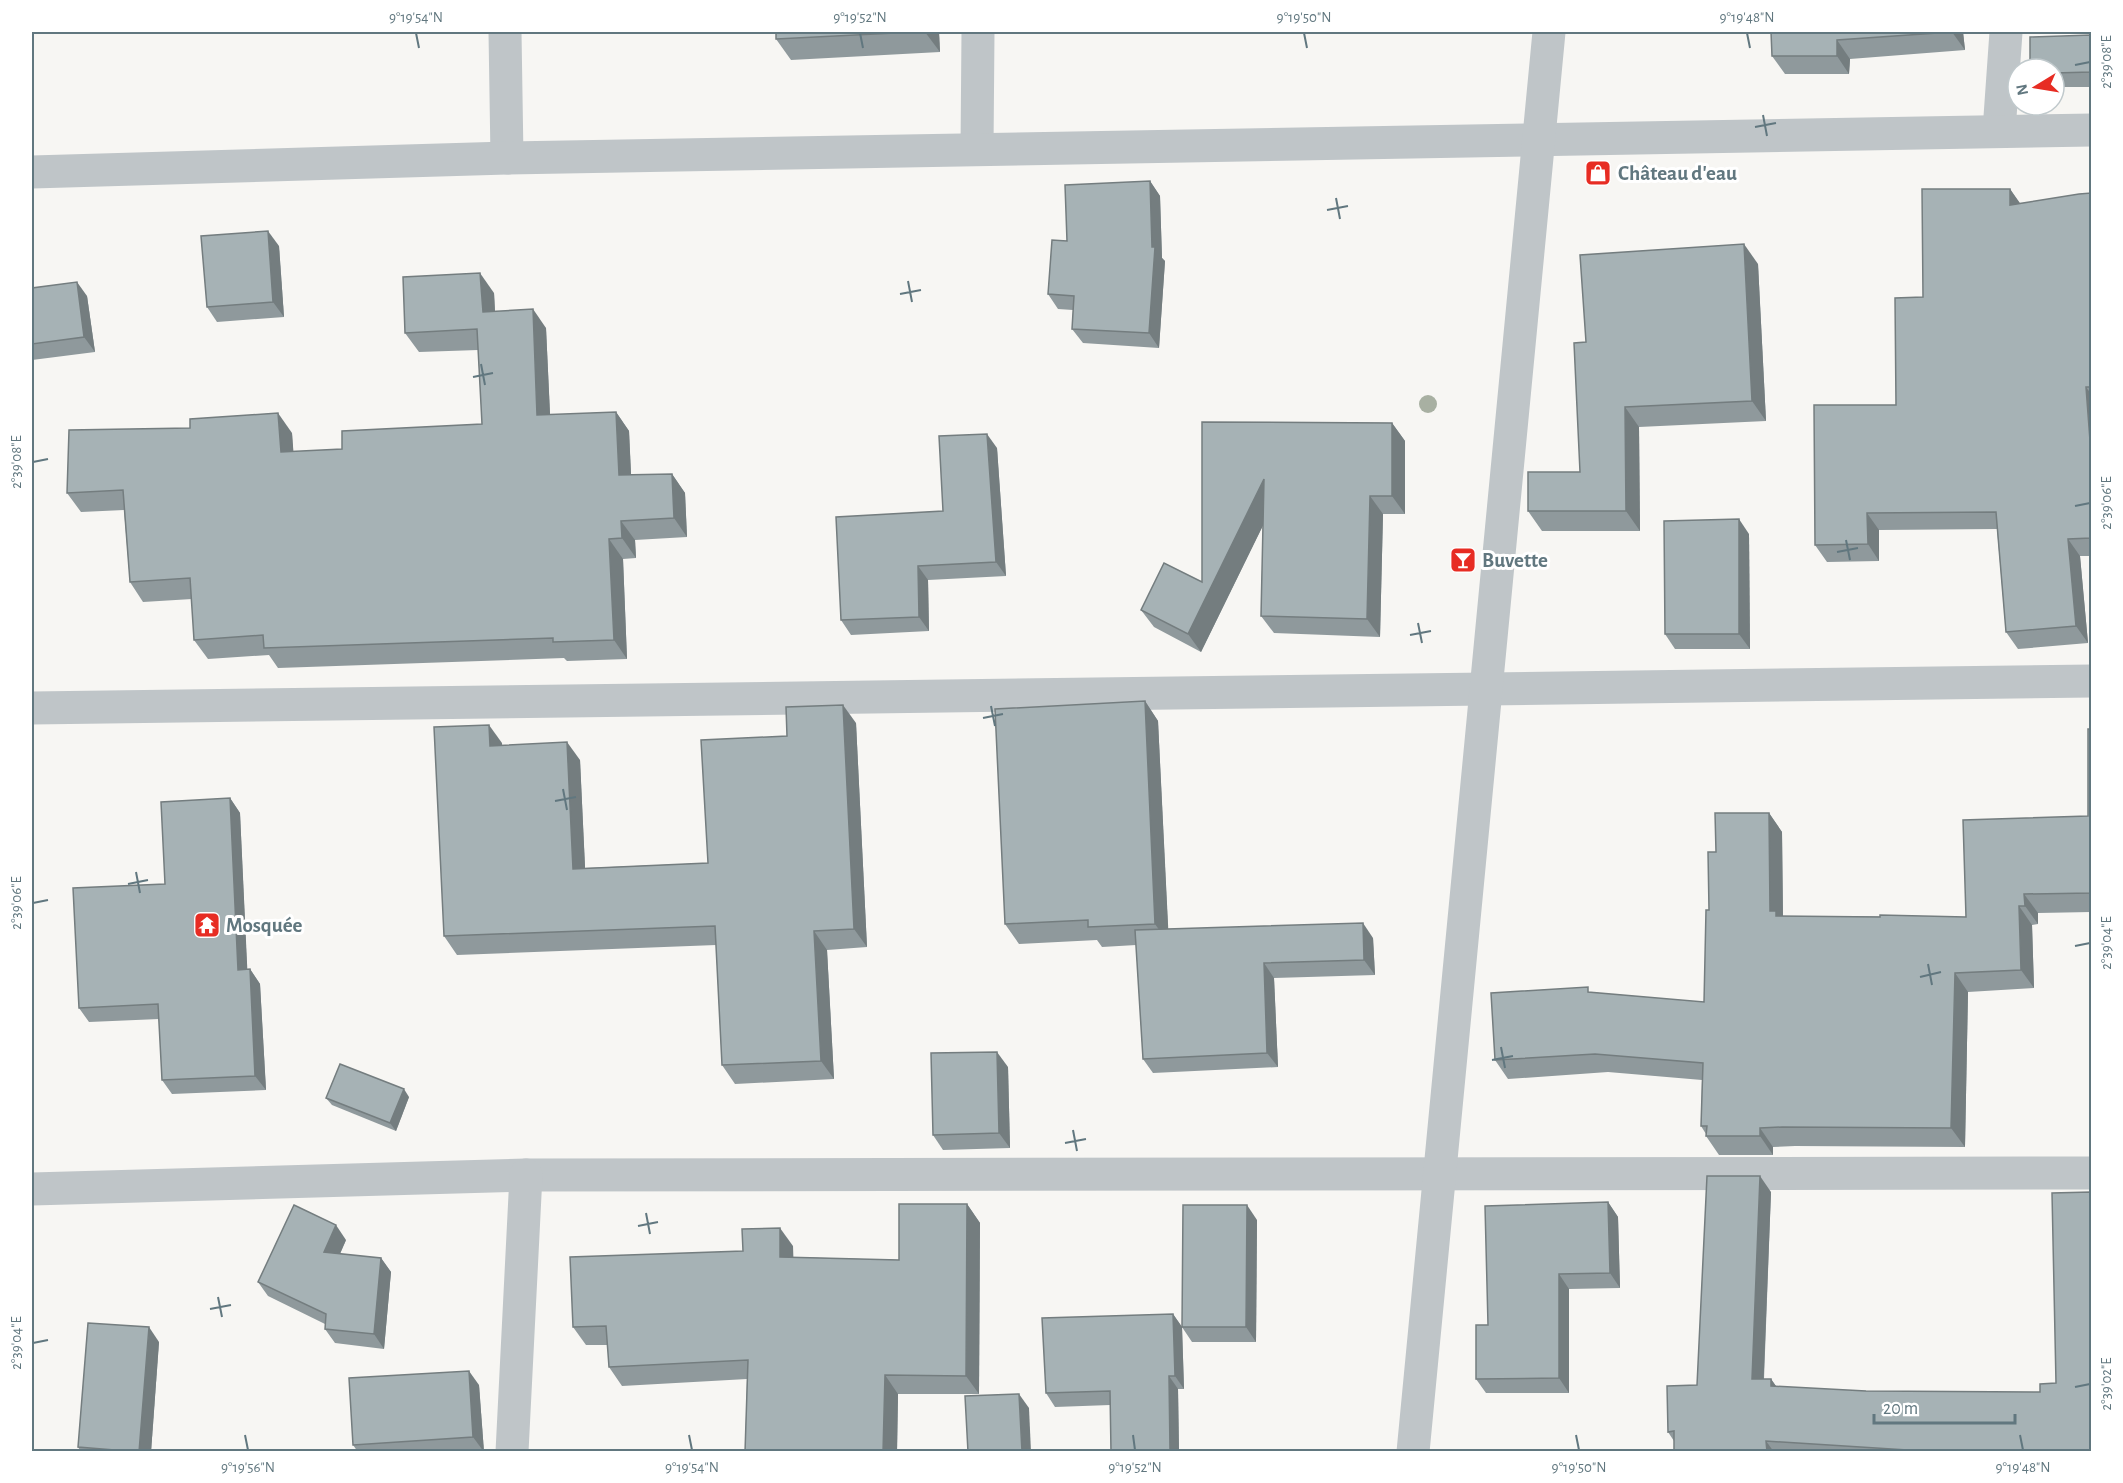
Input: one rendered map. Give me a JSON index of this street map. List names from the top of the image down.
{
  "places": {
    "shop": ["Château d'eau"],
    "bar": ["Buvette"],
    "temple": ["Mosquée"]
  },
  "scale_bar": "20 m",
  "north": "left",
  "coordinates": [
    "9°19'54\"N",
    "9°19'52\"N",
    "9°19'50\"N",
    "9°19'48\"N",
    "2°39'08\"E",
    "2°39'06\"E",
    "2°39'04\"E",
    "2°39'02\"E",
    "9°19'56\"N"
  ]
}
